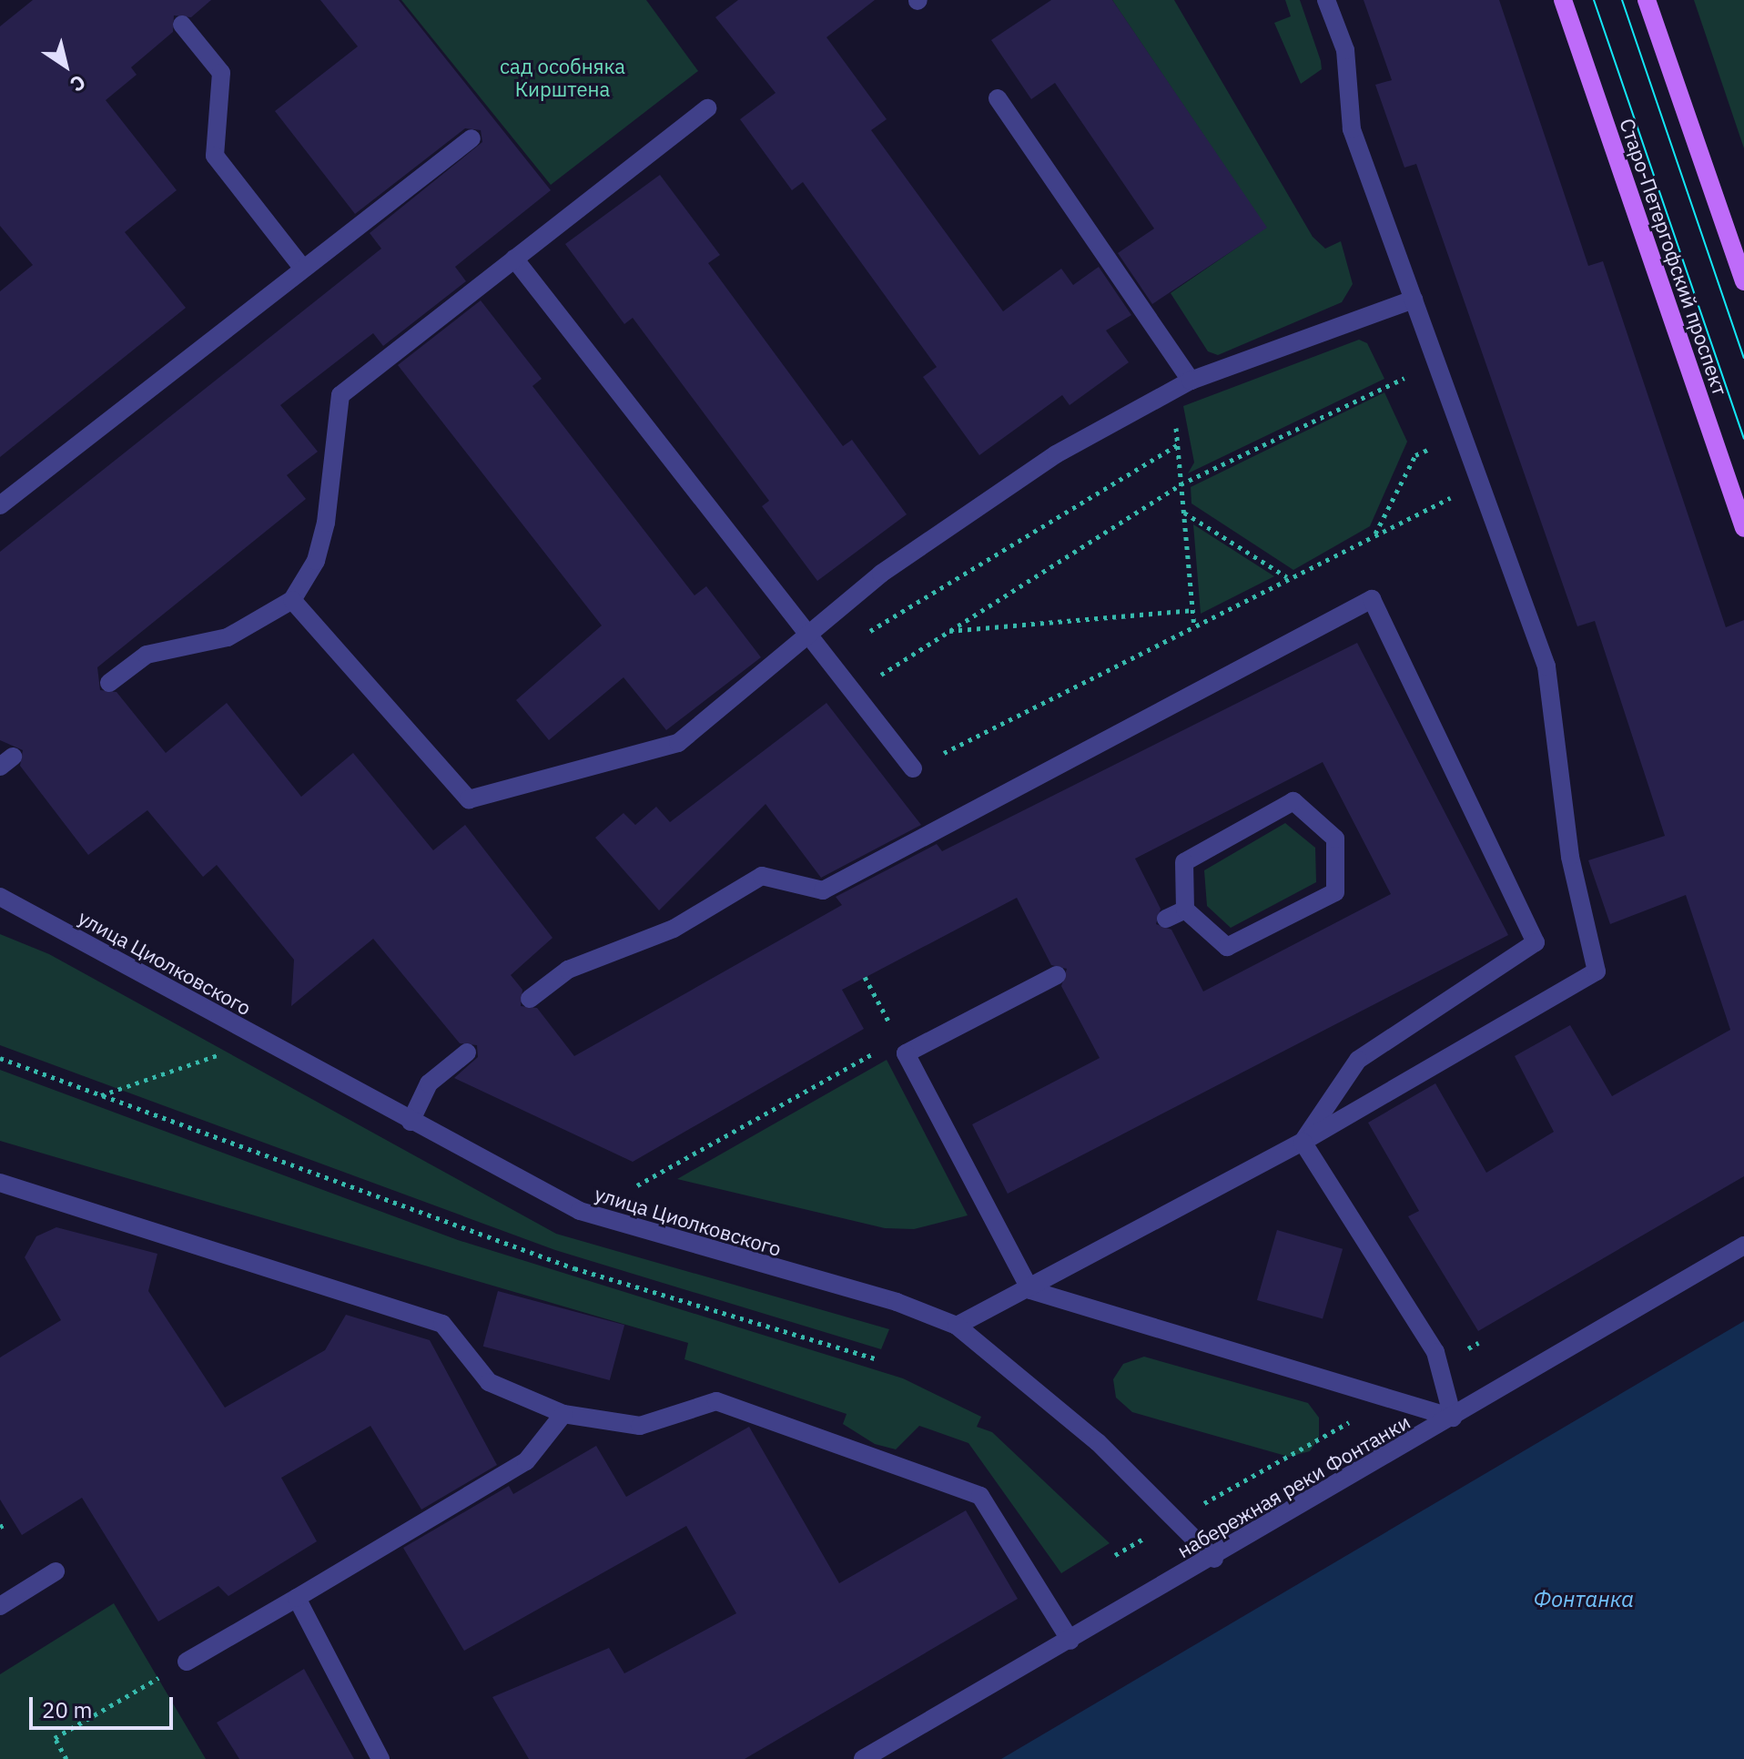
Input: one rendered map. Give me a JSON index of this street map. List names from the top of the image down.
{
  "streets": {
    "main road": ["Старо-Петергофский проспект"],
    "street": ["улица Циолковского", "набережная реки Фонтанки"]
  },
  "crossings": [
    ["улица Циолковского", "набережная реки Фонтанки"]
  ],
  "water": ["Фонтанка"],
  "parks": ["сад особняка Кирштена"],
  "scale_bar": "20 m",
  "north": "bottom right"
}
